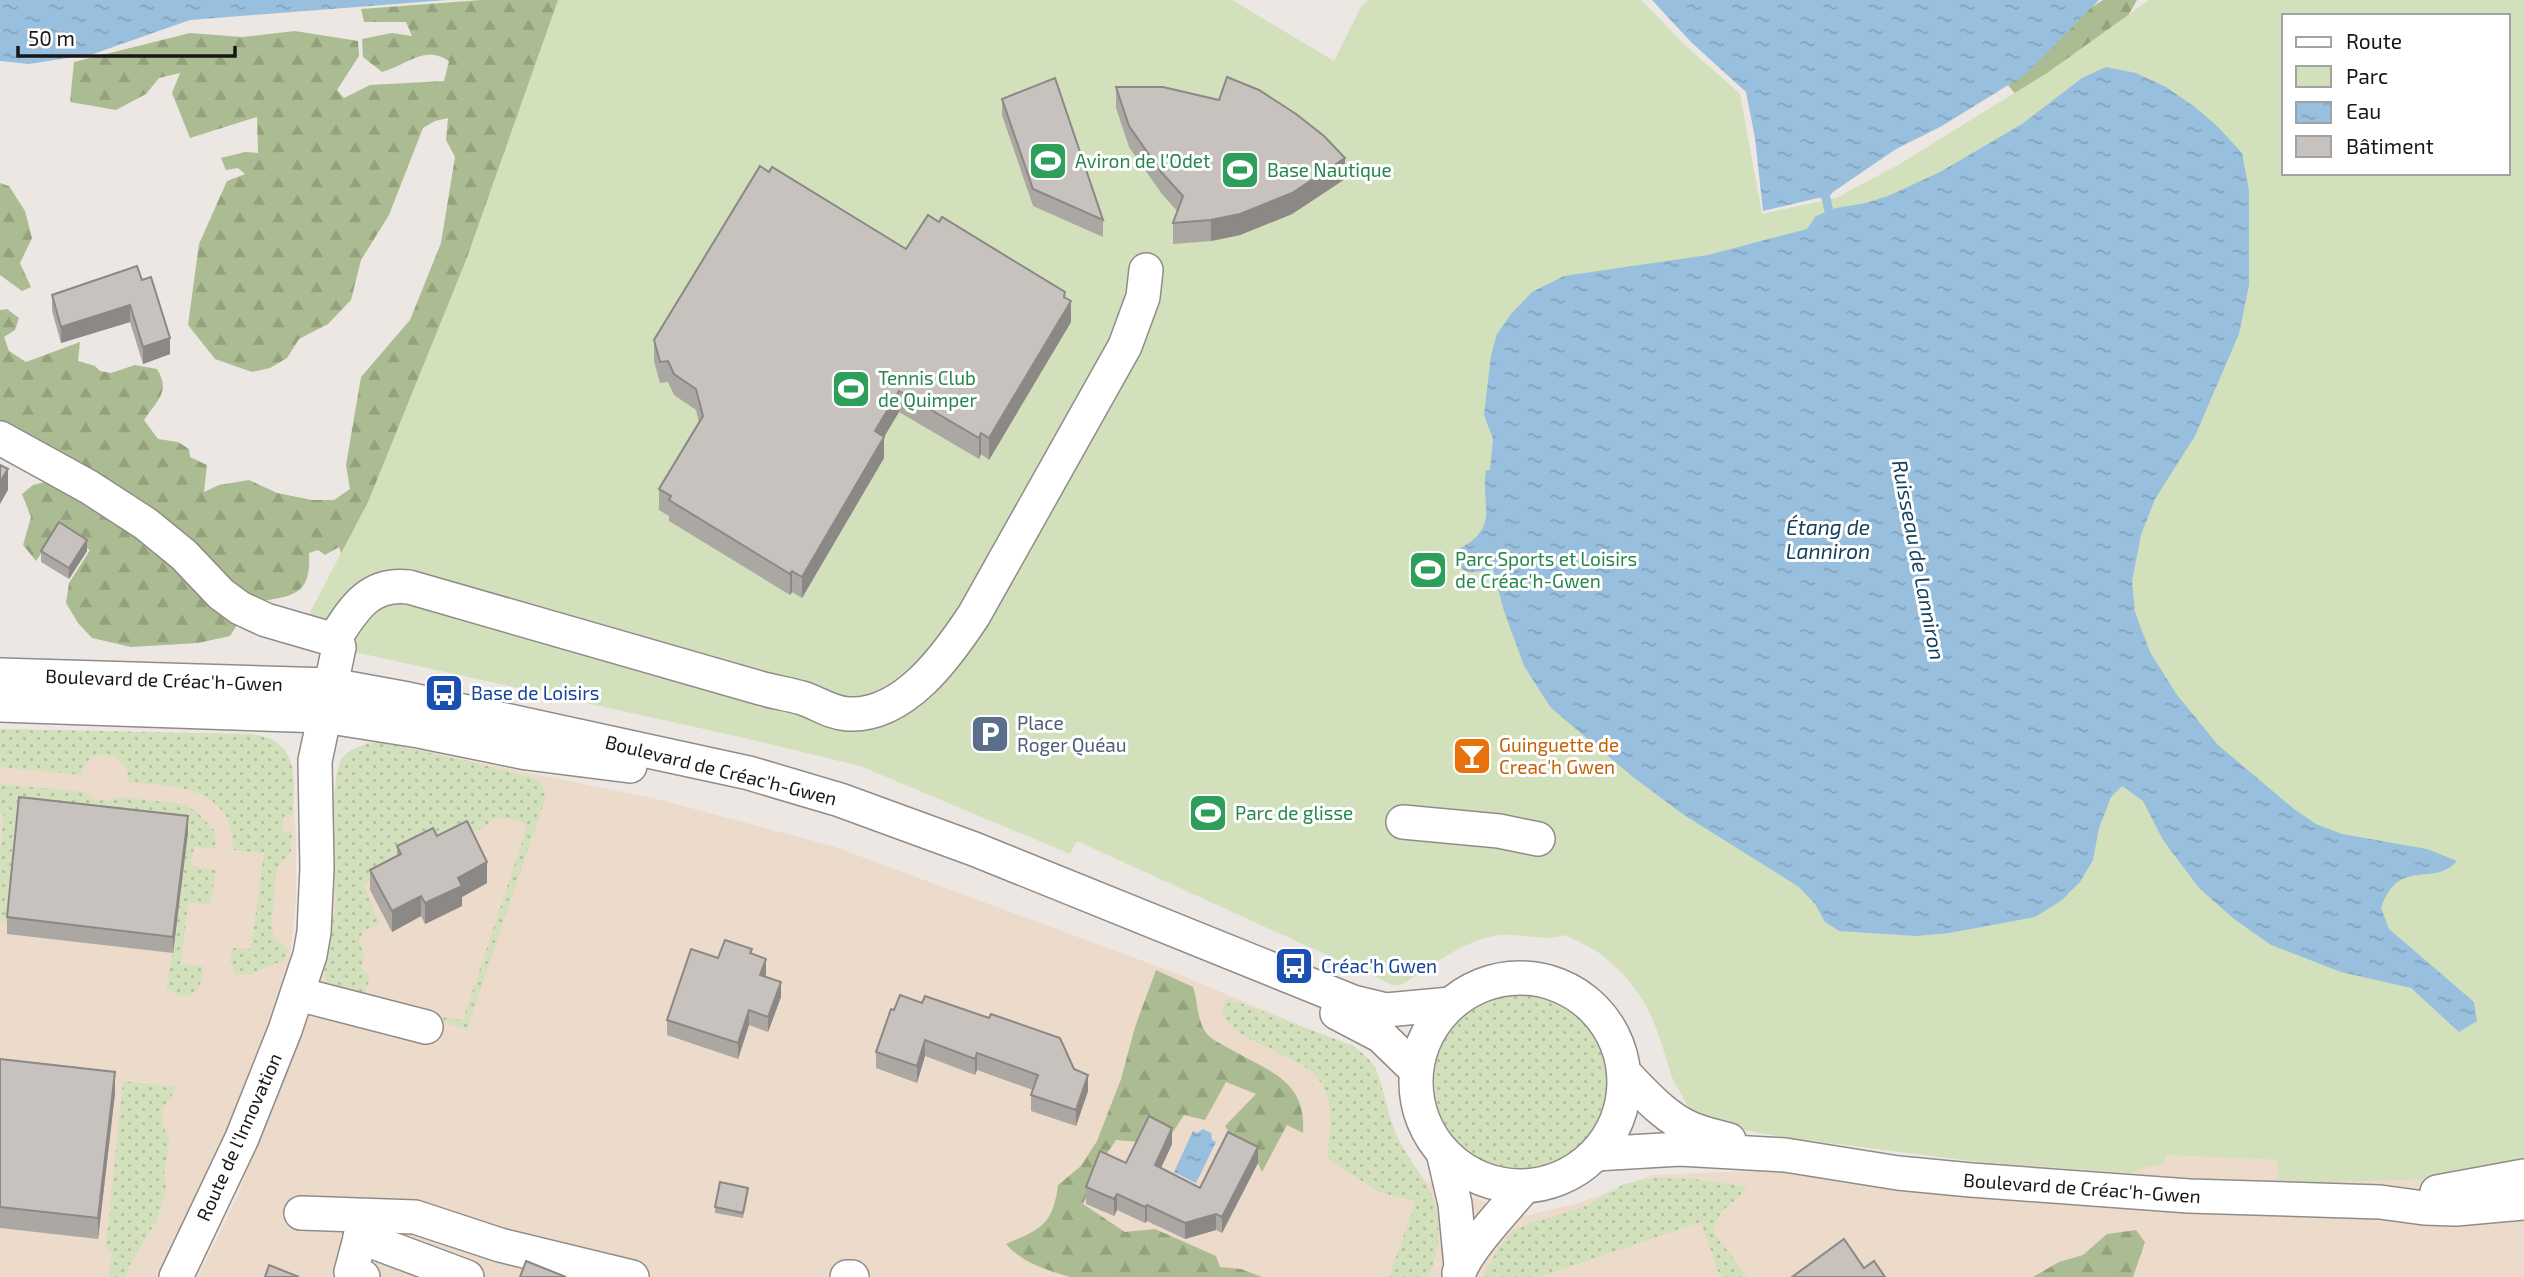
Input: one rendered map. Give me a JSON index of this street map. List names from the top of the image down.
{
  "streets": {
    "street": ["Boulevard de Créac'h-Gwen", "Route de l'Innovation"]
  },
  "crossings": [
    ["Boulevard de Créac'h-Gwen", "Route de l'Innovation"]
  ],
  "water": ["Étang de Lanniron", "Ruisseau de Lanniron"],
  "places": {
    "sports": [
      "Aviron de l'Odet",
      "Base Nautique",
      "Tennis Club de Quimper",
      "Parc Sports et Loisirs de Créac'h-Gwen",
      "Parc de glisse"
    ],
    "bus stop": ["Base de Loisirs", "Créac'h Gwen"],
    "parking": ["Place Roger Quéau"],
    "bar": ["Guinguette de Creac'h Gwen"]
  },
  "legend": [
    "Route",
    "Parc",
    "Eau",
    "Bâtiment"
  ],
  "scale_bar": "50 m"
}
